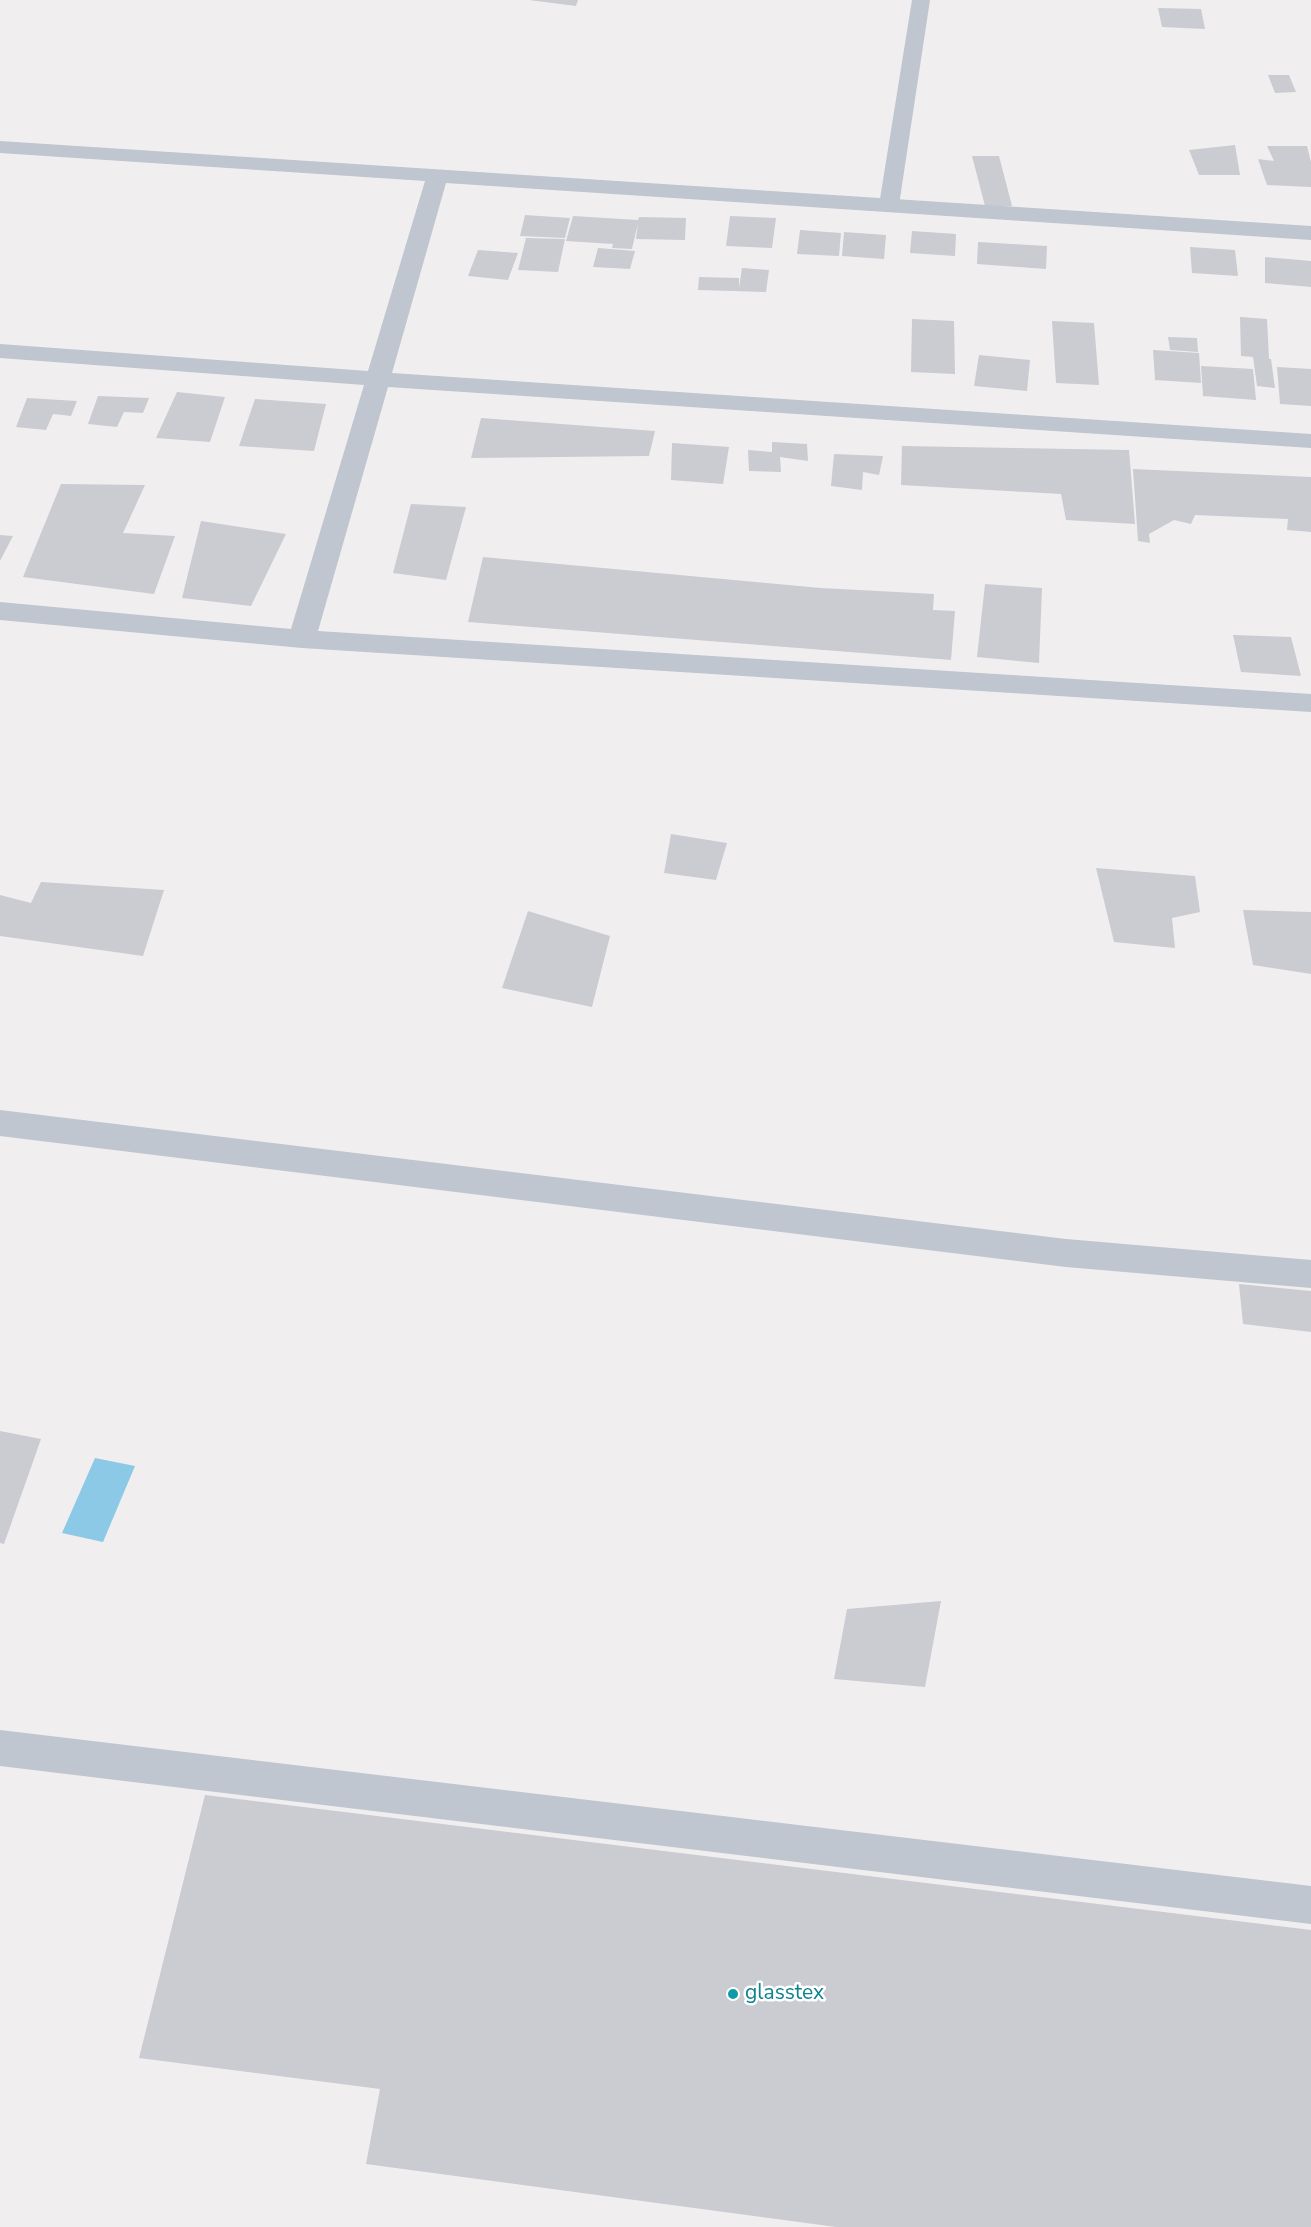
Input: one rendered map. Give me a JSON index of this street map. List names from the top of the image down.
{
  "places": ["glasstex"]
}
